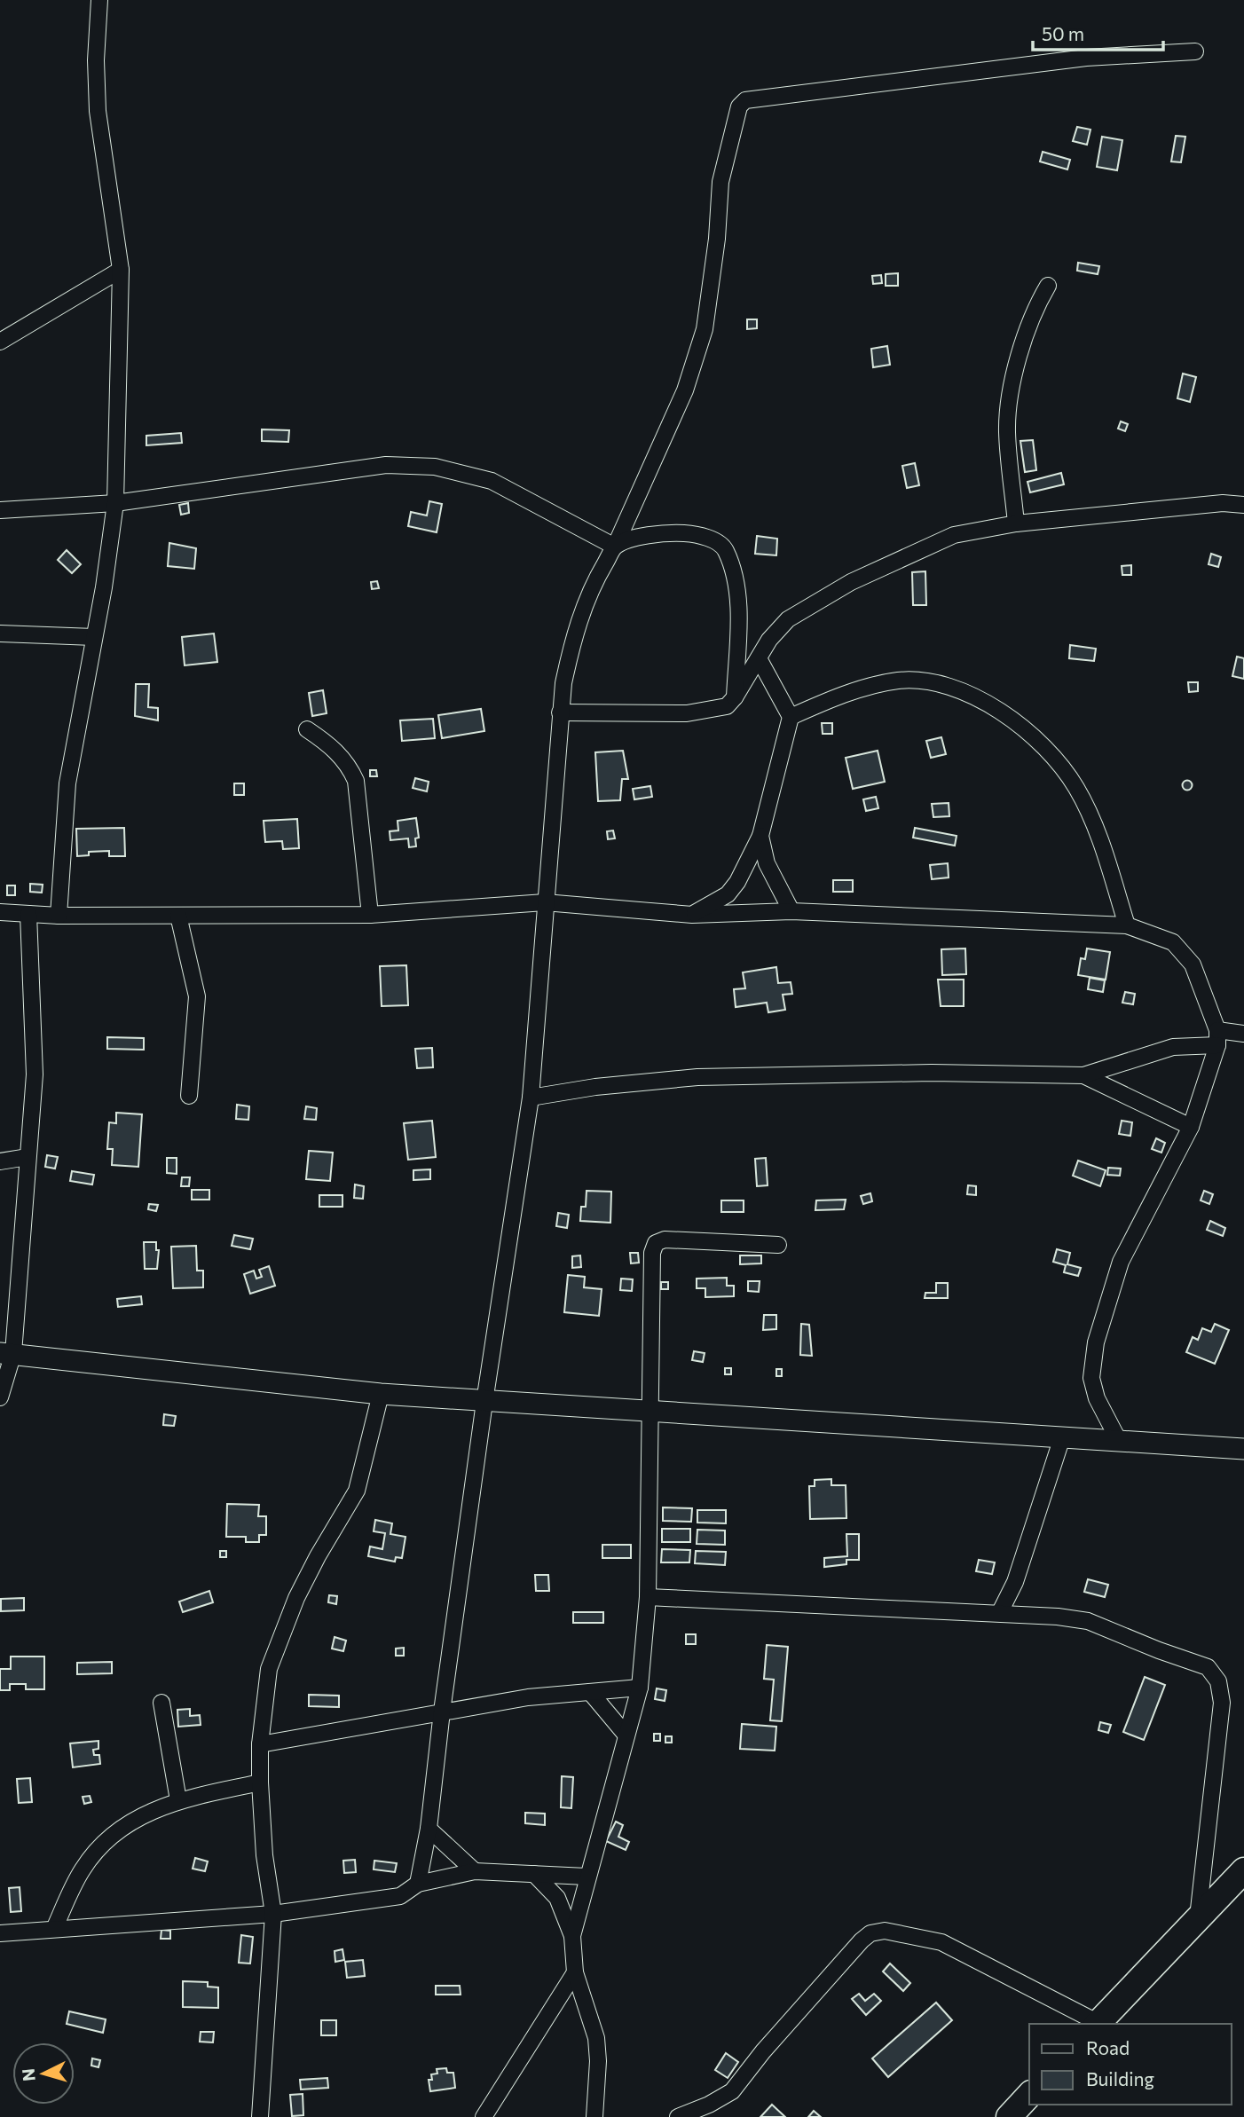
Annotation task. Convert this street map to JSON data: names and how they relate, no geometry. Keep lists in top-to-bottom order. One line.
{"legend":["Road","Building"],"scale_bar":"50 m","north":"left"}
